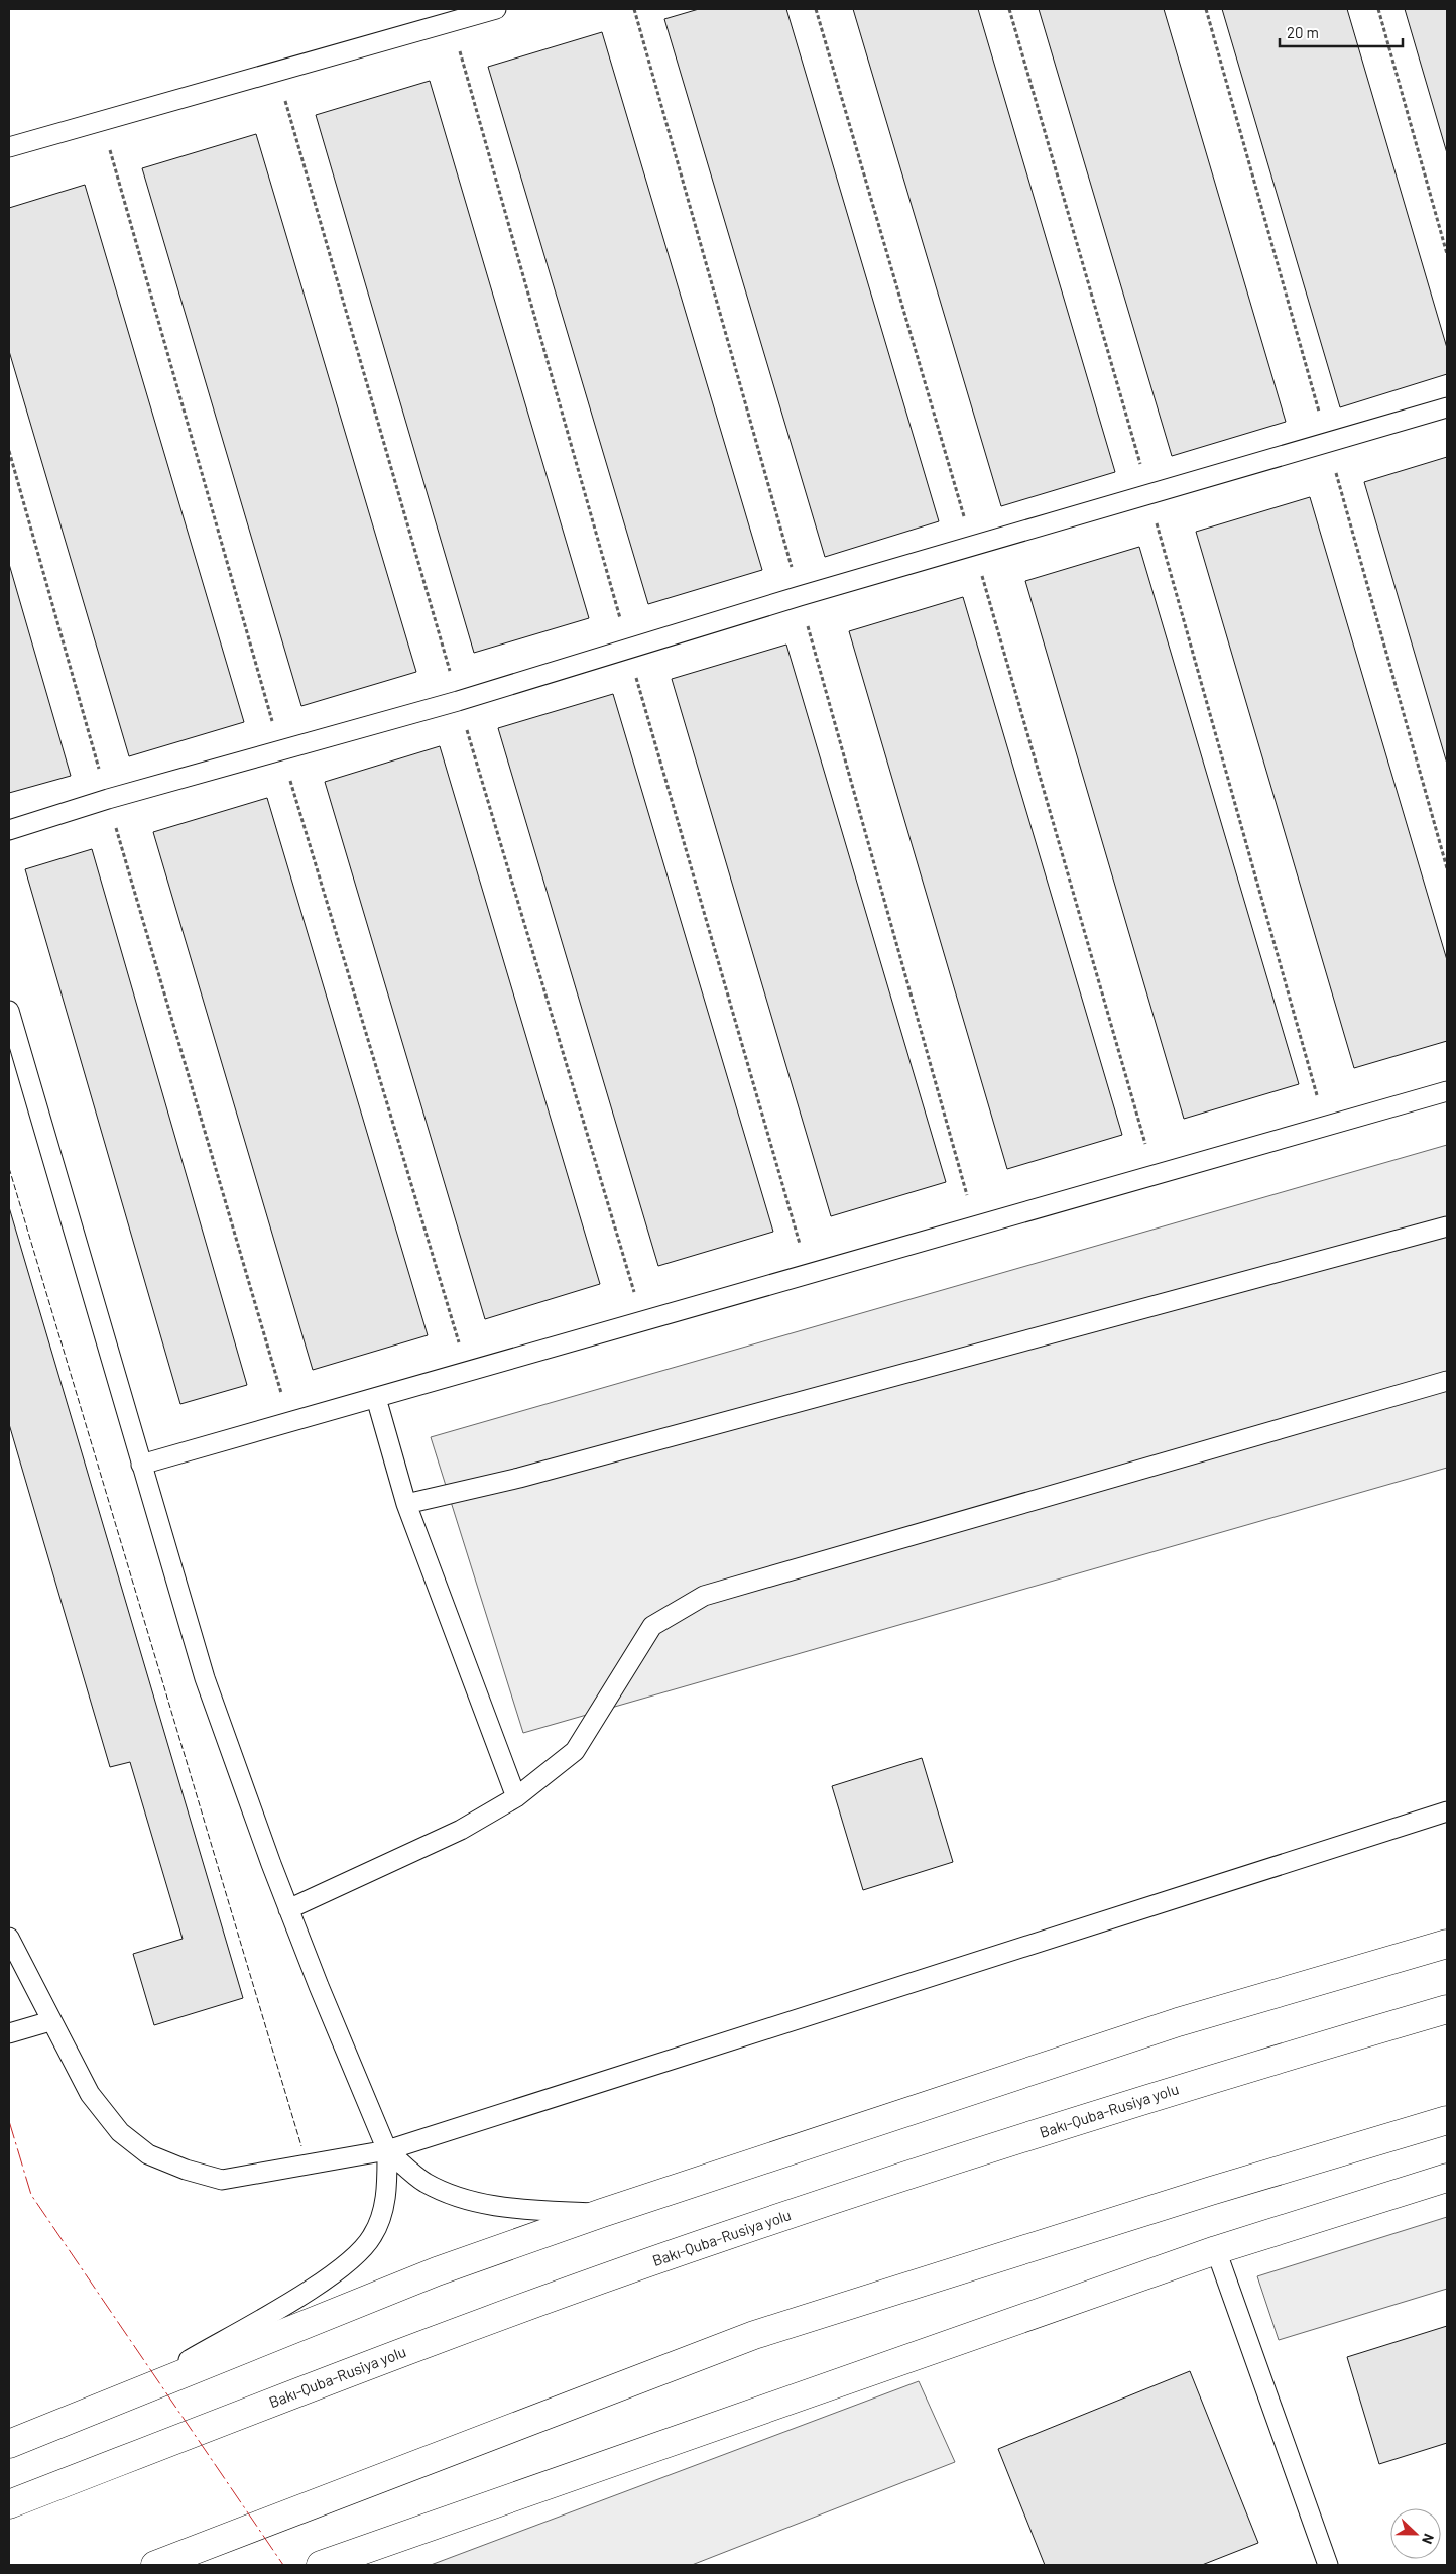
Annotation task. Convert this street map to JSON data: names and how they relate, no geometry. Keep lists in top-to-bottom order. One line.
{"streets":{"highway":["Bakı-Quba-Rusiya yolu"]},"scale_bar":"20 m","north":"right"}
